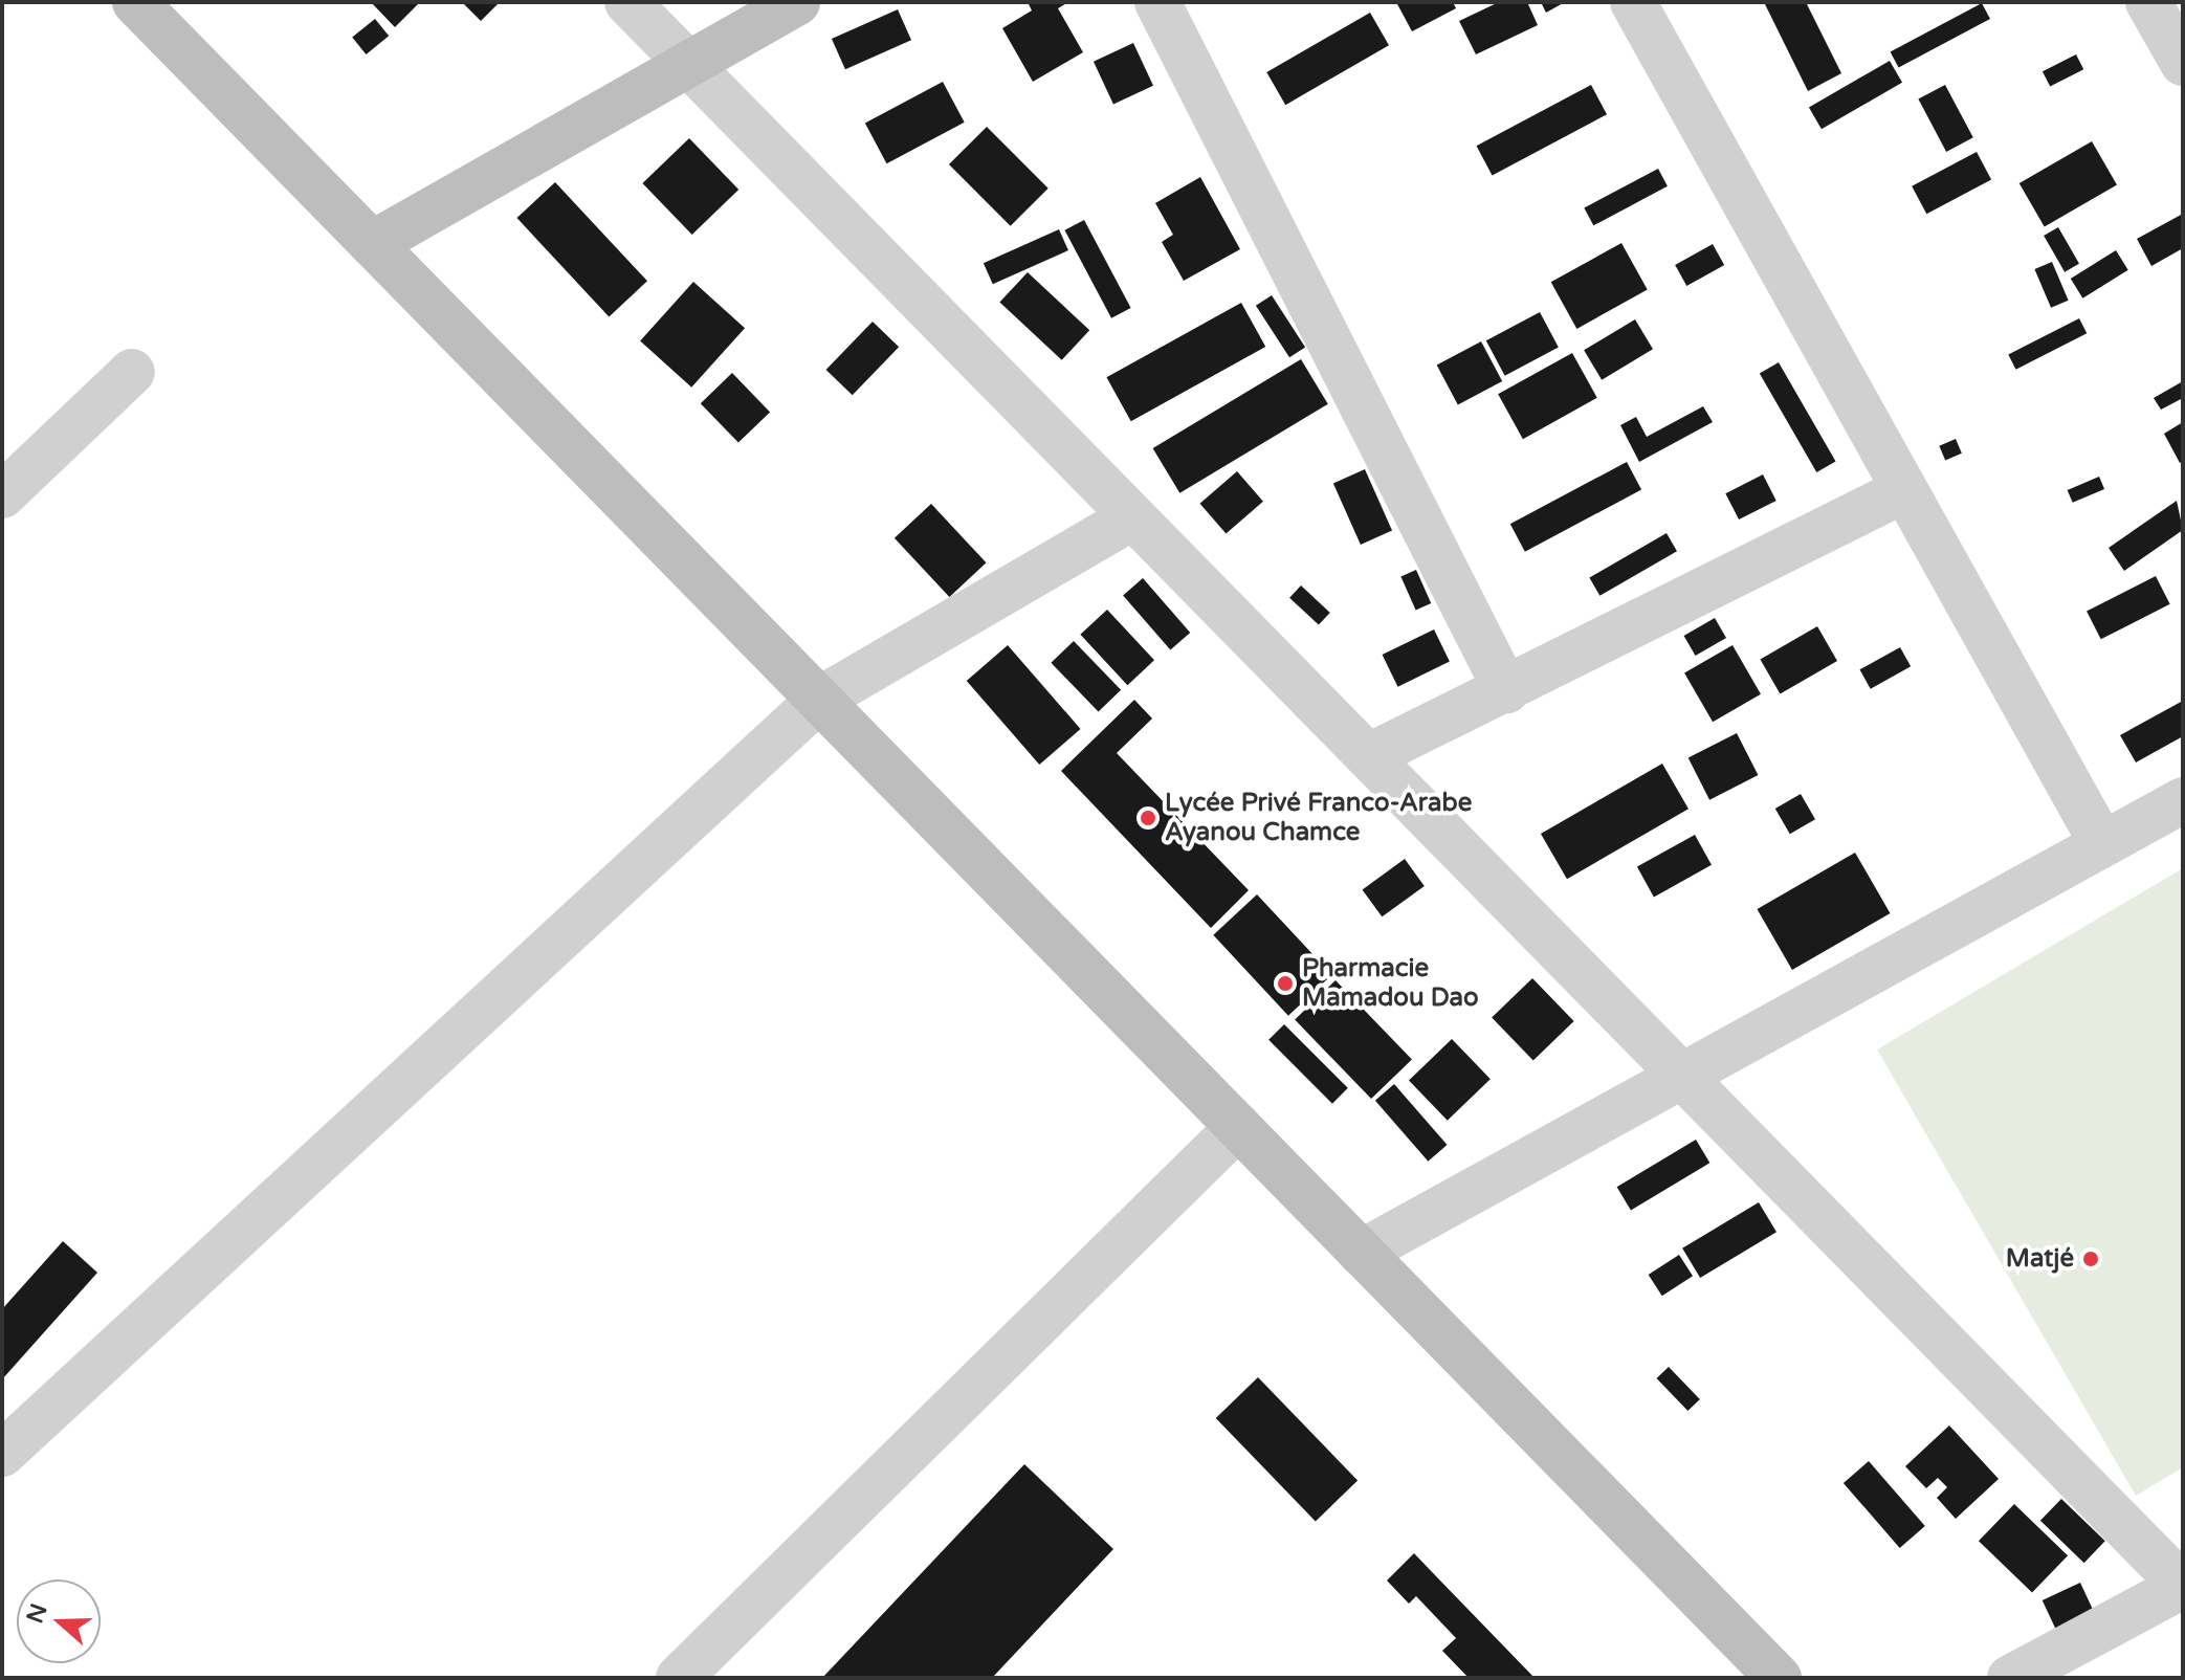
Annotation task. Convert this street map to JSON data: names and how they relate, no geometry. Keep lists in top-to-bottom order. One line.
{"places":["Lycée Privé Franco-Arabe Ayanou Chamce","Pharmacie Mamadou Dao","Matjé"],"north":"left"}
